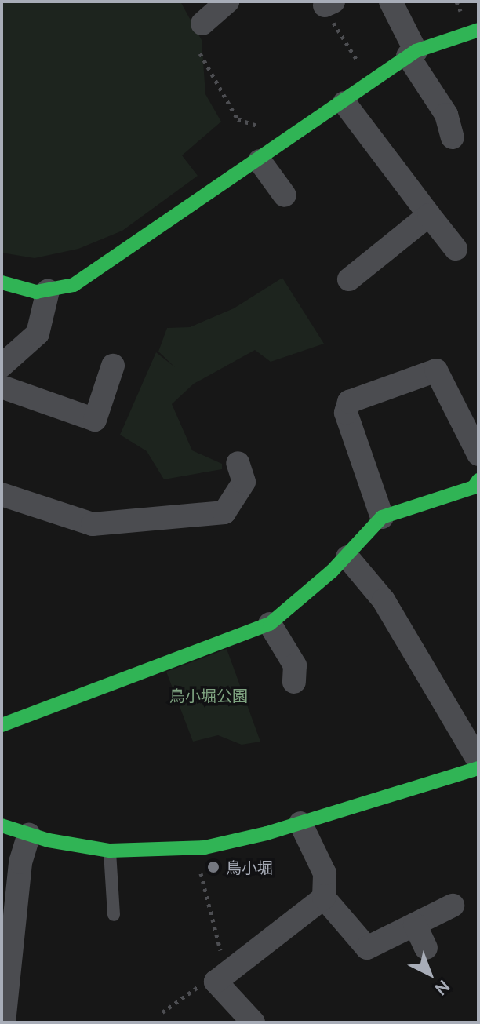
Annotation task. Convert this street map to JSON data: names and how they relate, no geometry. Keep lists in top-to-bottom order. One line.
{"parks":["鳥小堀公園"],"places":["鳥小堀"],"north":"bottom right"}
